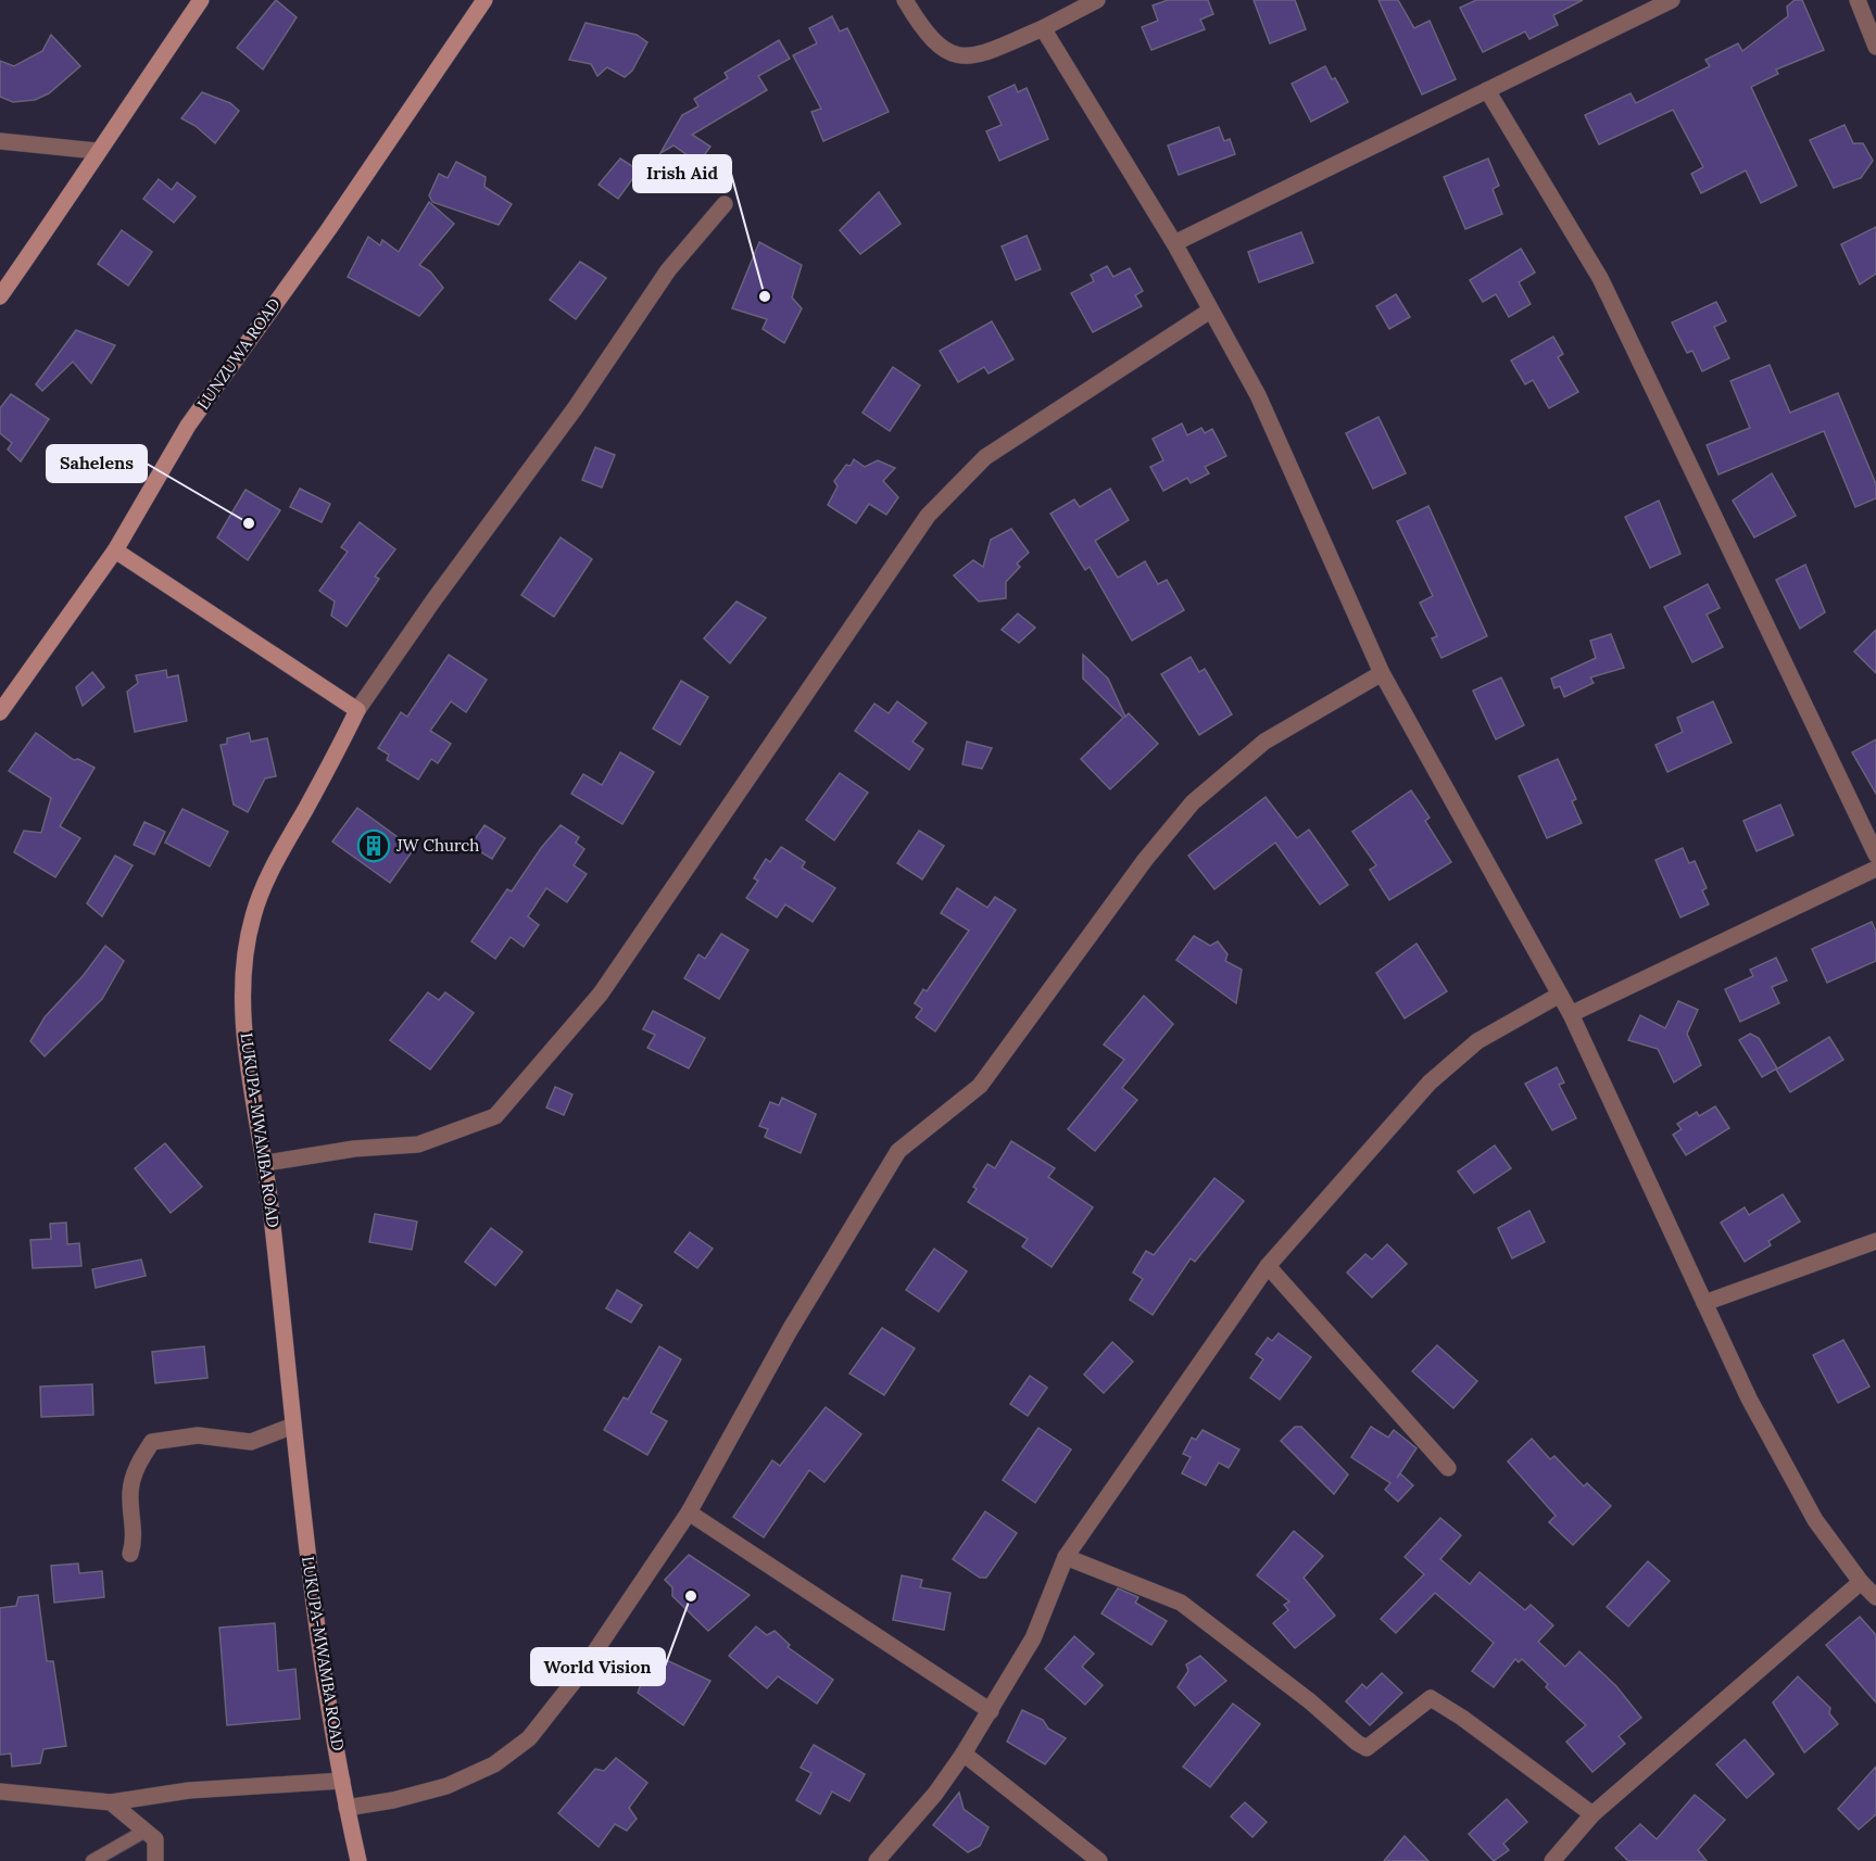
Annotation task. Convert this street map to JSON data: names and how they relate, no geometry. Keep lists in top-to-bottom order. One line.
{"streets":{"street":["LUNZUWA ROAD","LUKUPA-MWAMBA ROAD"]},"places":{"other":["Irish Aid","Sahelens","World Vision"],"building":["JW Church"]}}
